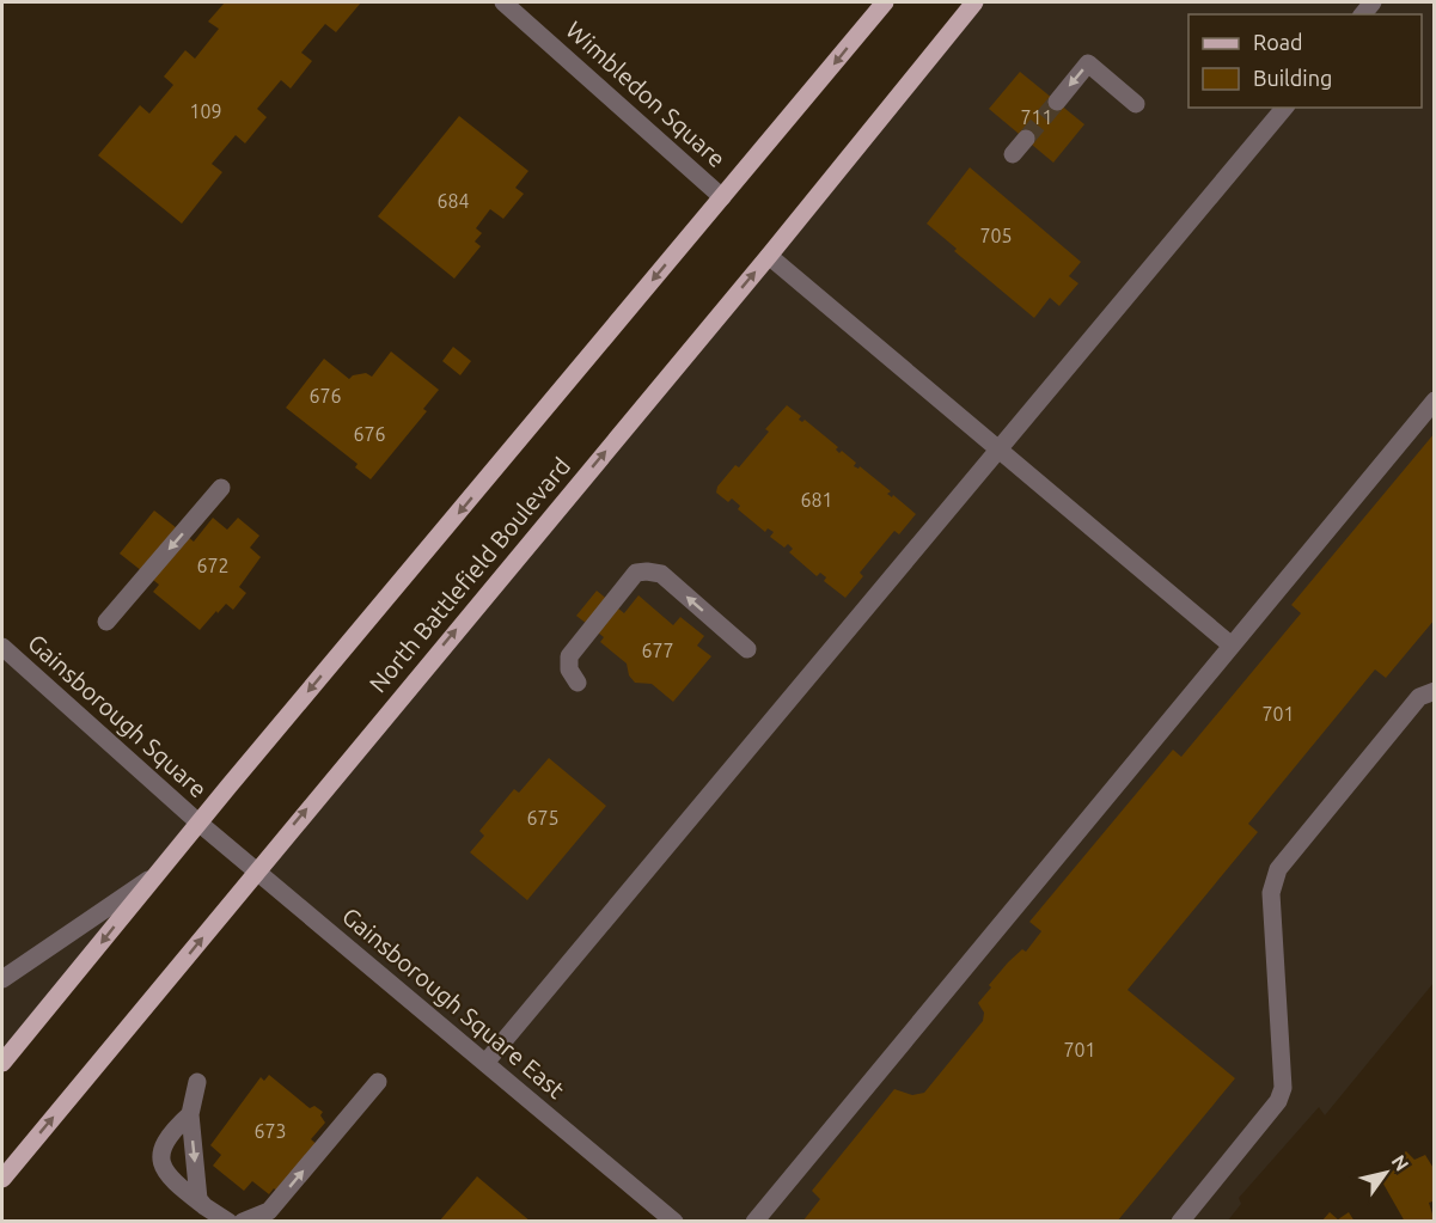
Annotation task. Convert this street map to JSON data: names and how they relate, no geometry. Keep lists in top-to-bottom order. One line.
{"streets":{"main road":["North Battlefield Boulevard"],"street":["Wimbledon Square","Gainsborough Square","Gainsborough Square East"]},"crossings":[["Wimbledon Square","North Battlefield Boulevard"],["North Battlefield Boulevard","Gainsborough Square"],["North Battlefield Boulevard","Gainsborough Square East"],["Gainsborough Square","Gainsborough Square East"]],"house_numbers":["109","711","684","705","676","676","681","672","677","701","675","701","673"],"legend":["Road","Building"],"north":"top right"}
